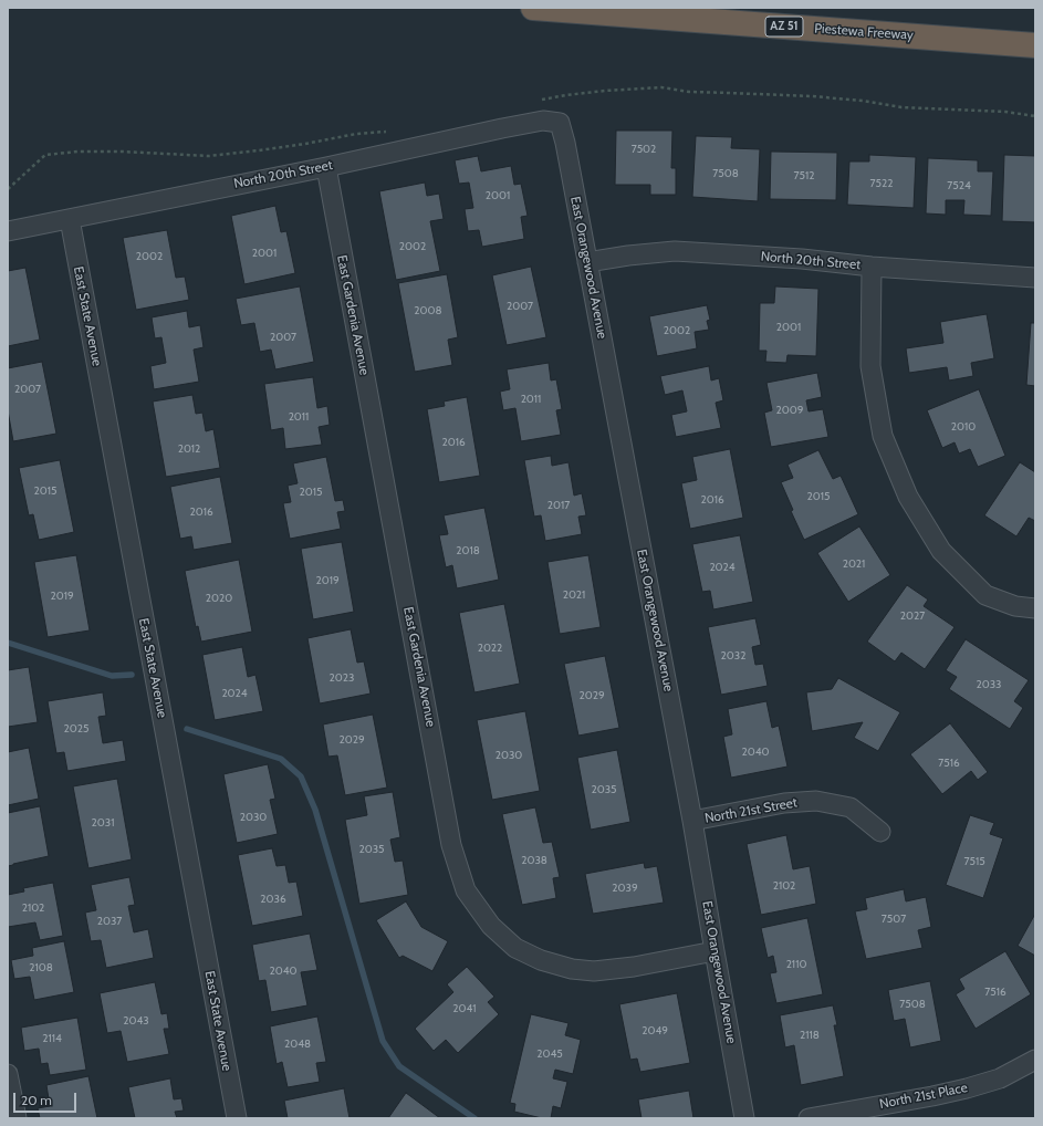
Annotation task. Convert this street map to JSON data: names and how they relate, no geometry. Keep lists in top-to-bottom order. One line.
{"streets":{"highway":["AZ 51","Piestewa Freeway"],"street":["North 20th Street","East Orangewood Avenue","East Gardenia Avenue","East State Avenue","North 21st Street","North 21st Place"]},"crossings":[["North 20th Street","East Orangewood Avenue"],["North 20th Street","East Gardenia Avenue"],["North 20th Street","East State Avenue"],["East Orangewood Avenue","East Gardenia Avenue"],["East Orangewood Avenue","North 21st Street"]],"house_numbers":["7502","7508","7512","7522","7524","2001","2002","2001","2002","2007","2008","2001","2002","2007","2007","2011","2009","2011","2010","2016","2012","2015","2015","2015","2016","2017","2016","2018","2021","2024","2019","2021","2019","2020","2027","2022","2032","2023","2033","2024","2029","2025","2029","2040","2030","7516","2035","2030","2031","2035","2038","7515","2102","2039","2036","2102","7507","2037","2110","2108","2040","7516","7508","2041","2043","2049","2118","2114","2048","2045"],"scale_bar":"20 m"}
